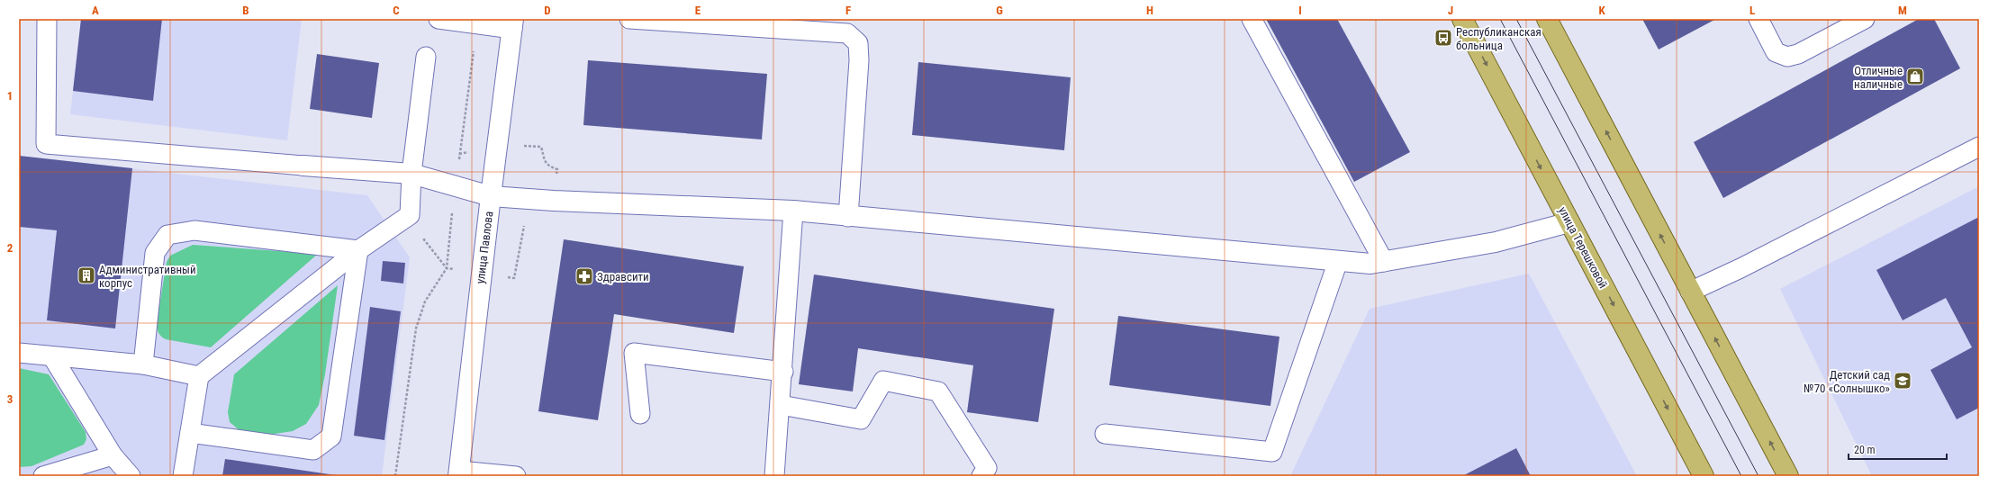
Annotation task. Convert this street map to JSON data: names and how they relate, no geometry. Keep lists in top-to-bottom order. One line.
{"streets":{"main road":["улица Терешковой"],"street":["улица Павлова"]},"places":{"bus stop":["Республиканская больница"],"shop":["Отличные наличные"],"building":["Административный корпус"],"pharmacy":["Здравсити"],"school or university":["Детский сад №70 «Солнышко»"]},"scale_bar":"20 m","grid":{"columns":["A","B","C","D","E","F","G","H","I","J","K","L","M"],"rows":["1","2","3"]}}
